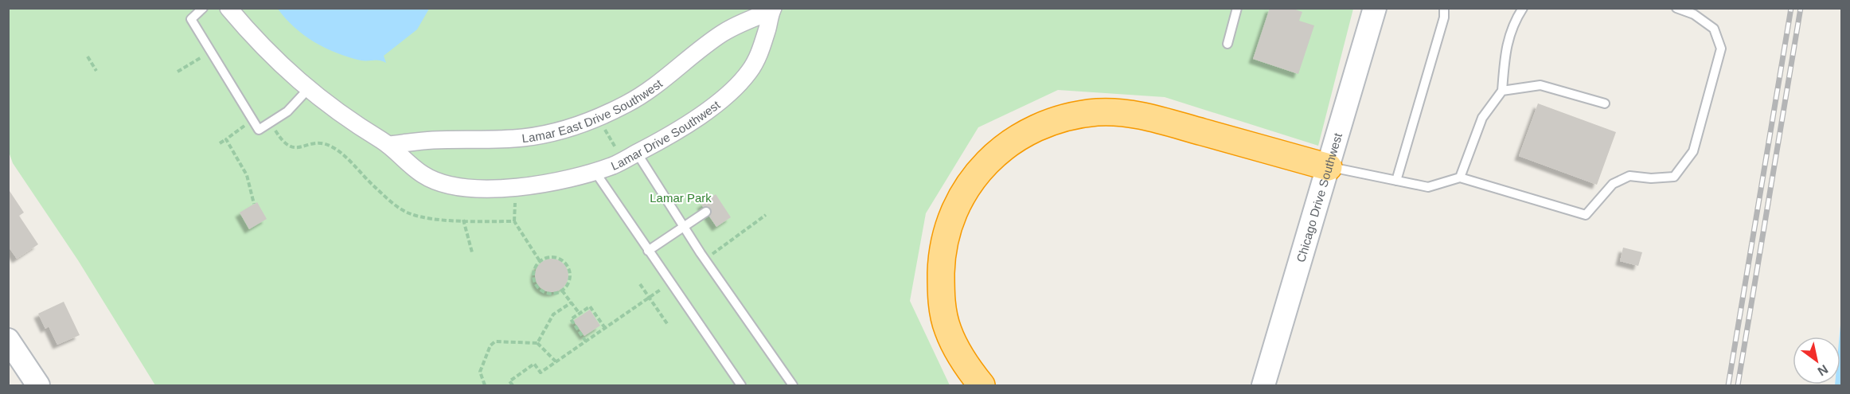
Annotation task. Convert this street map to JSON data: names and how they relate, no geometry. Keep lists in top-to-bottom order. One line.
{"streets":{"main road":["Chicago Drive Southwest"],"street":["Lamar East Drive Southwest","Lamar Drive Southwest"]},"crossings":[["Lamar East Drive Southwest","Lamar Drive Southwest"]],"parks":["Lamar Park"],"north":"bottom right"}
